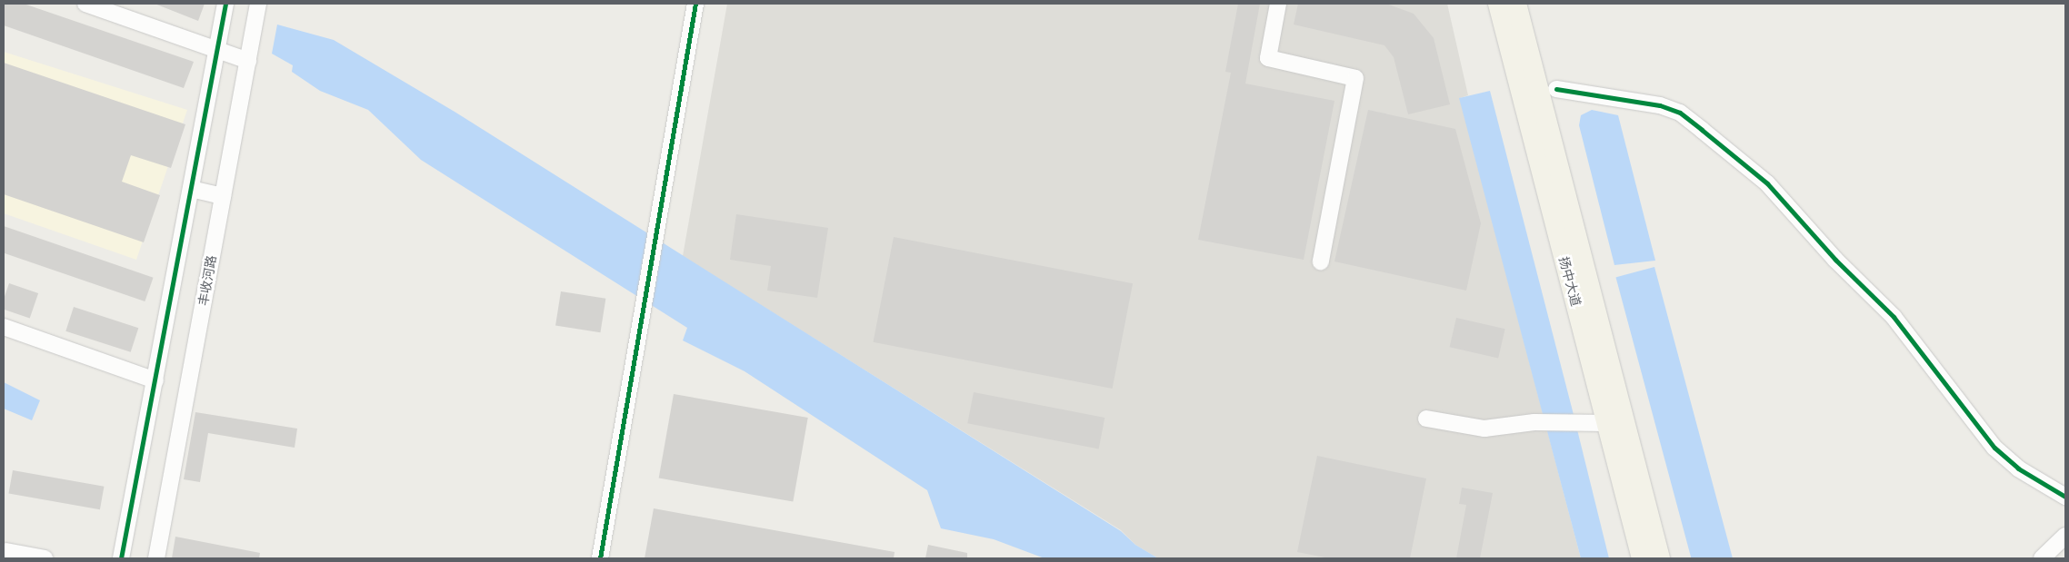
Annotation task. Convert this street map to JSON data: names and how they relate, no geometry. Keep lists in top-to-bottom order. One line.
{"streets":{"main road":["扬中大道"],"street":["丰收河路"]}}
